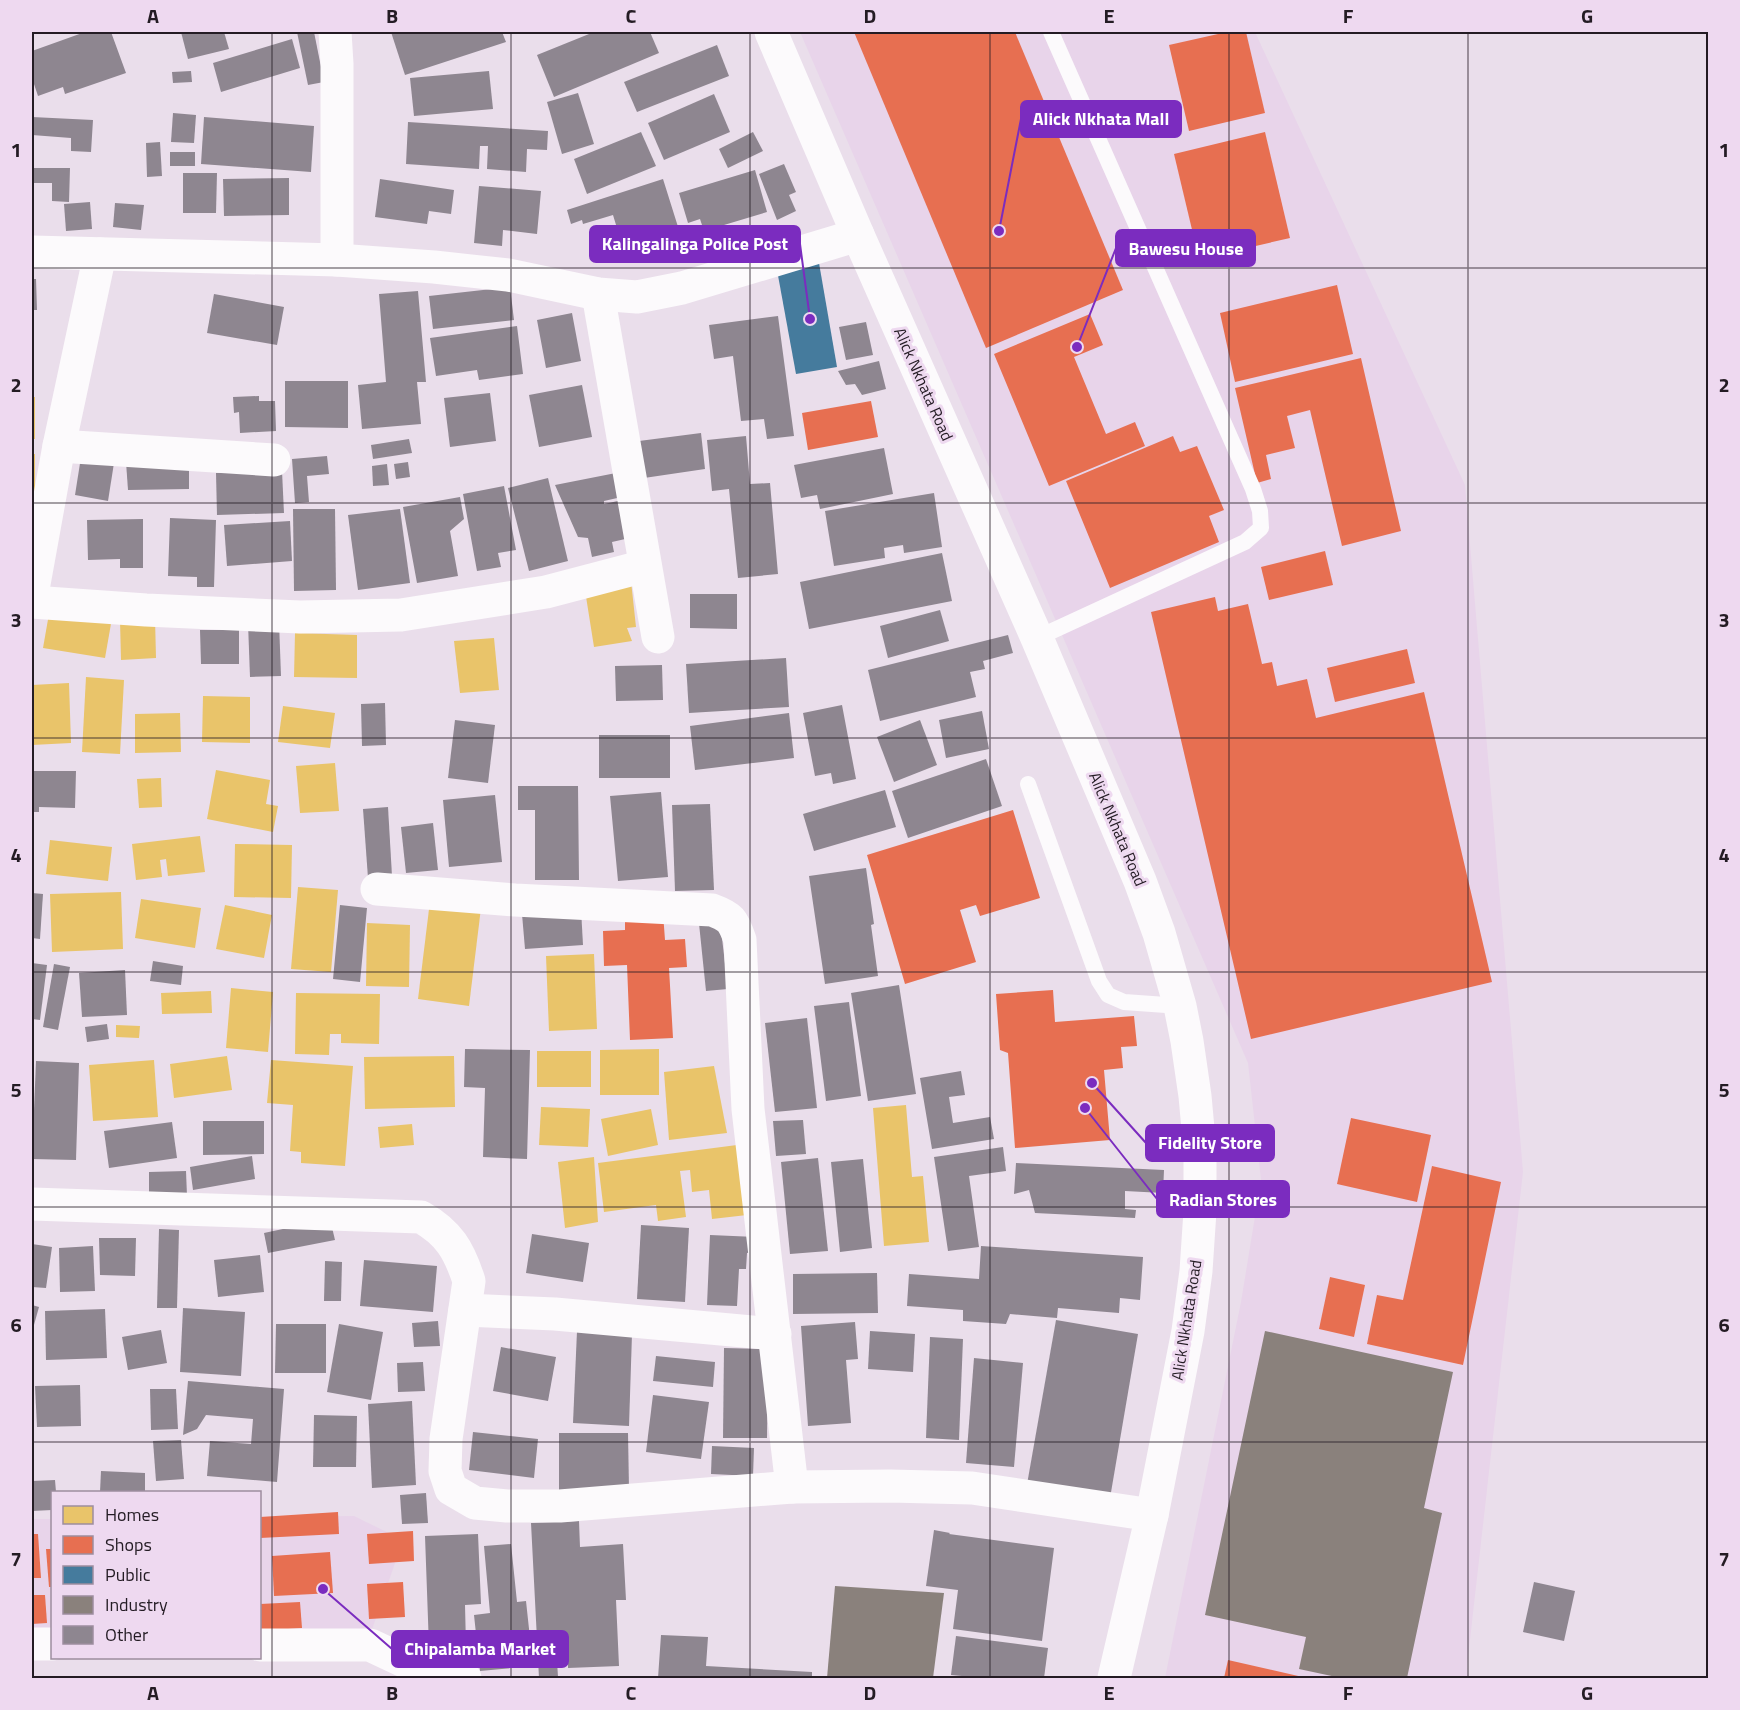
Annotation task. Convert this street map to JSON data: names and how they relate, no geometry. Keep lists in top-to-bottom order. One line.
{"streets":{"street":["Alick Nkhata Road"]},"places":["Alick Nkhata Mall","Kalingalinga Police Post","Bawesu House","Fidelity Store","Radian Stores","Chipalamba Market"],"legend":["Homes","Shops","Public","Industry","Other"],"grid":{"columns":["A","B","C","D","E","F","G"],"rows":["1","2","3","4","5","6","7"]}}
